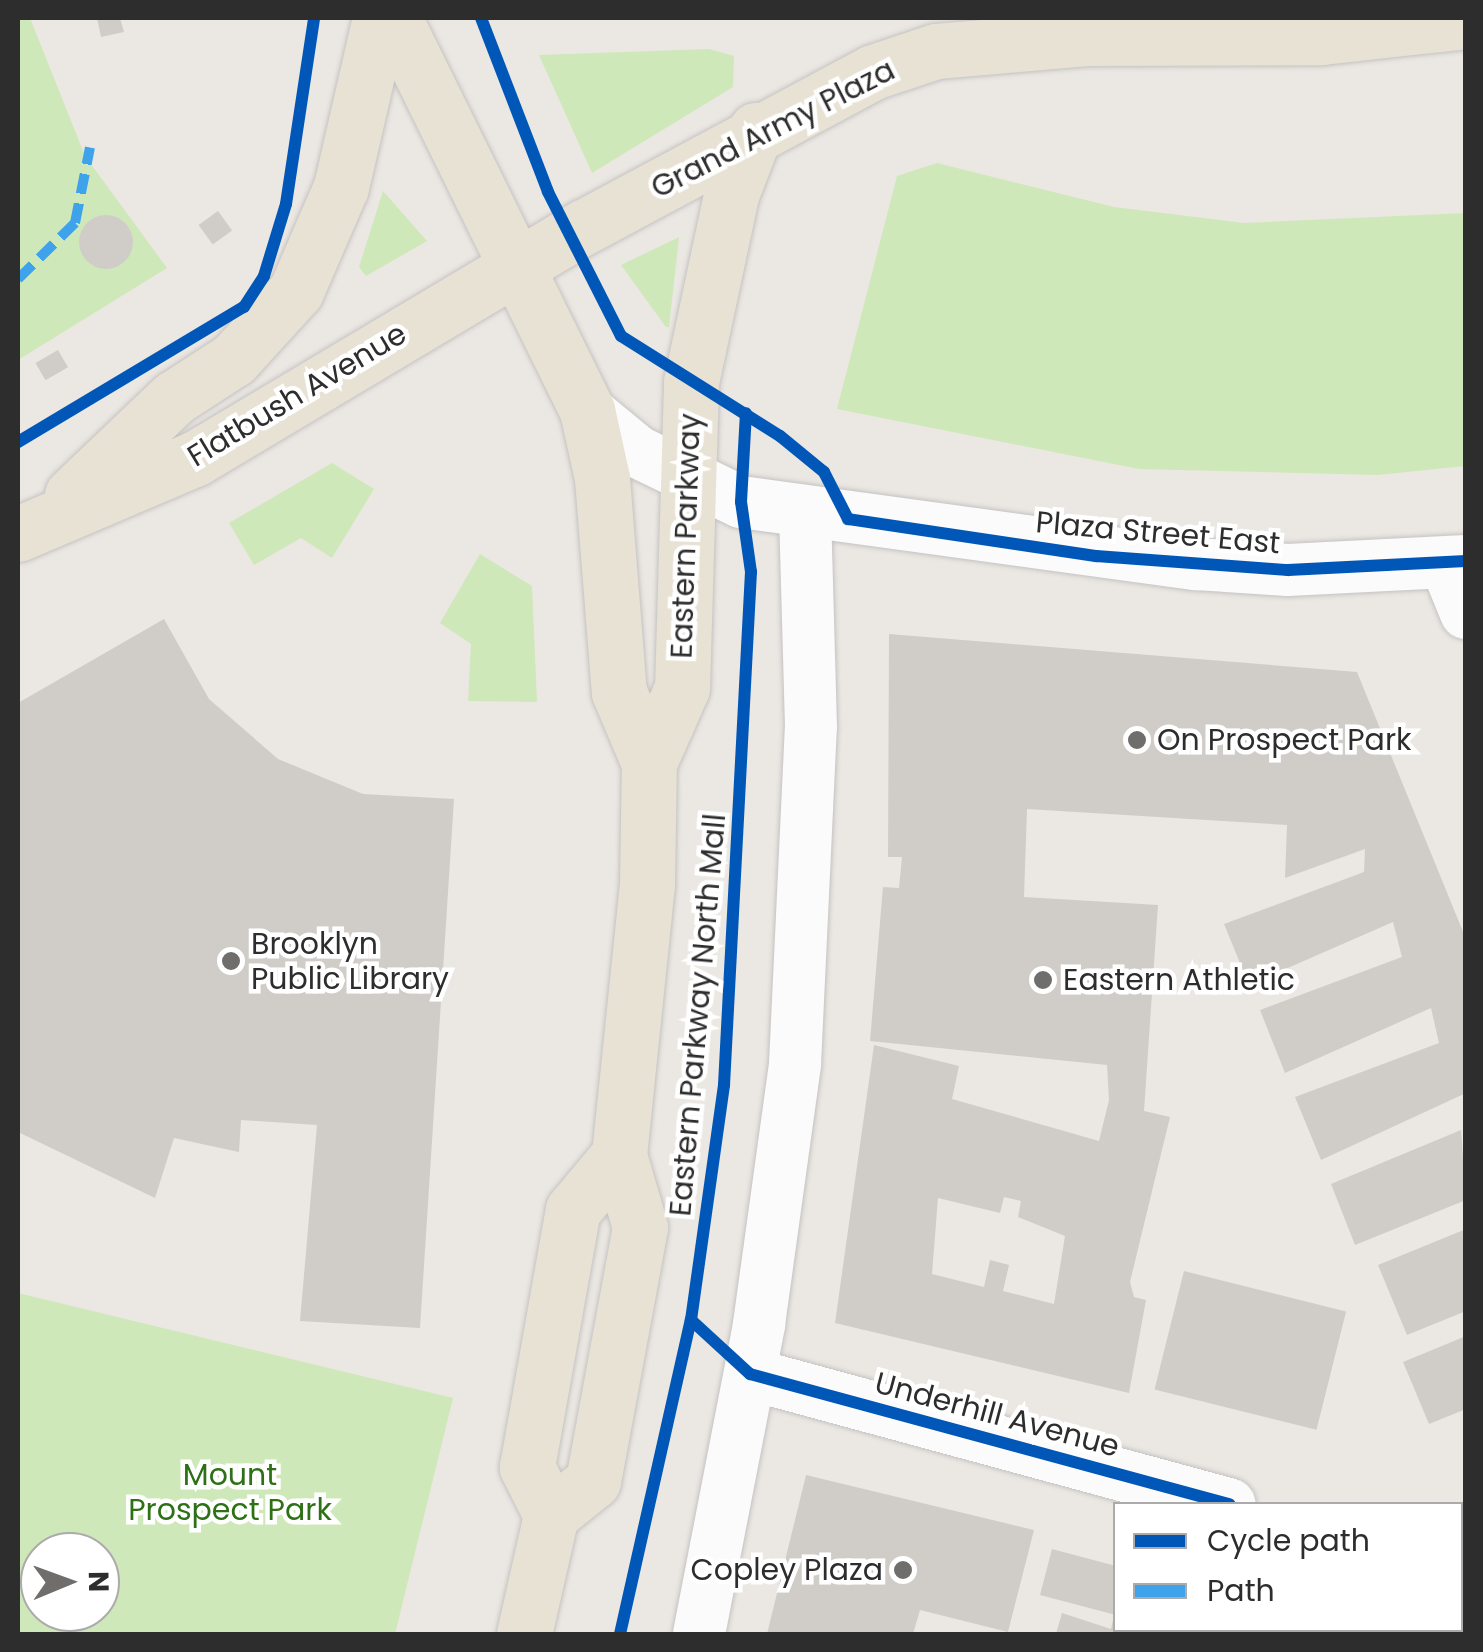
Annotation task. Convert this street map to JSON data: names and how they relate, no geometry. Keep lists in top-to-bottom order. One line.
{"streets":{"main road":["Grand Army Plaza","Flatbush Avenue","Plaza Street East","Eastern Parkway"],"street":["Underhill Avenue"],"cycle path":["Eastern Parkway North Mall"]},"crossings":[["Grand Army Plaza","Flatbush Avenue"],["Grand Army Plaza","Plaza Street East"],["Grand Army Plaza","Eastern Parkway"],["Flatbush Avenue","Plaza Street East"],["Plaza Street East","Eastern Parkway"]],"parks":["Mount Prospect Park"],"places":["On Prospect Park","Brooklyn Public Library","Eastern Athletic","Copley Plaza"],"legend":["Cycle path","Path"],"north":"right"}
